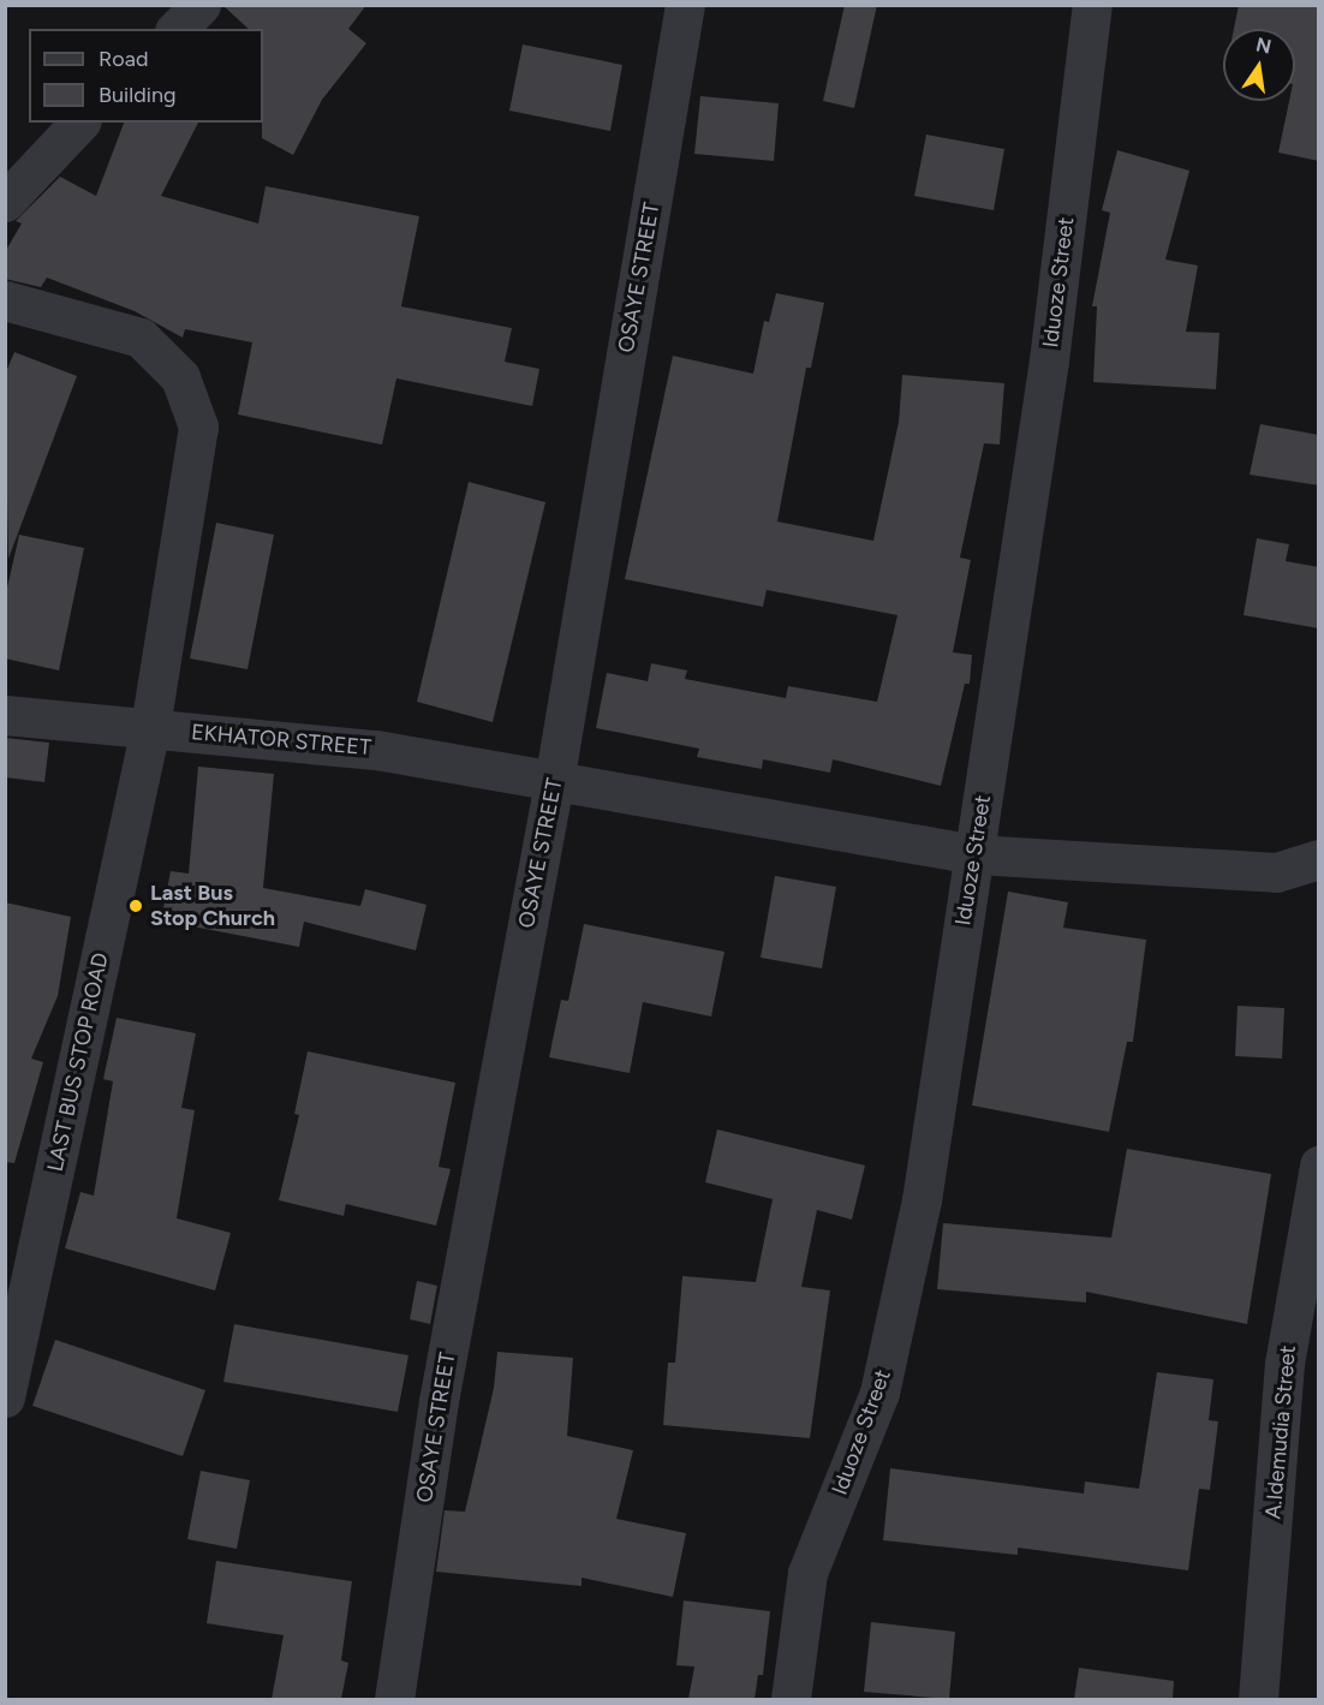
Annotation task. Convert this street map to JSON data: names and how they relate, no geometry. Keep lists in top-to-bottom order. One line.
{"streets":{"street":["OSAYE STREET","Iduoze Street","EKHATOR STREET","LAST BUS STOP ROAD","A.Idemudia Street"]},"crossings":[["OSAYE STREET","EKHATOR STREET"],["Iduoze Street","EKHATOR STREET"],["EKHATOR STREET","LAST BUS STOP ROAD"]],"places":["Last Bus Stop Church"],"legend":["Road","Building"],"north":"top"}
